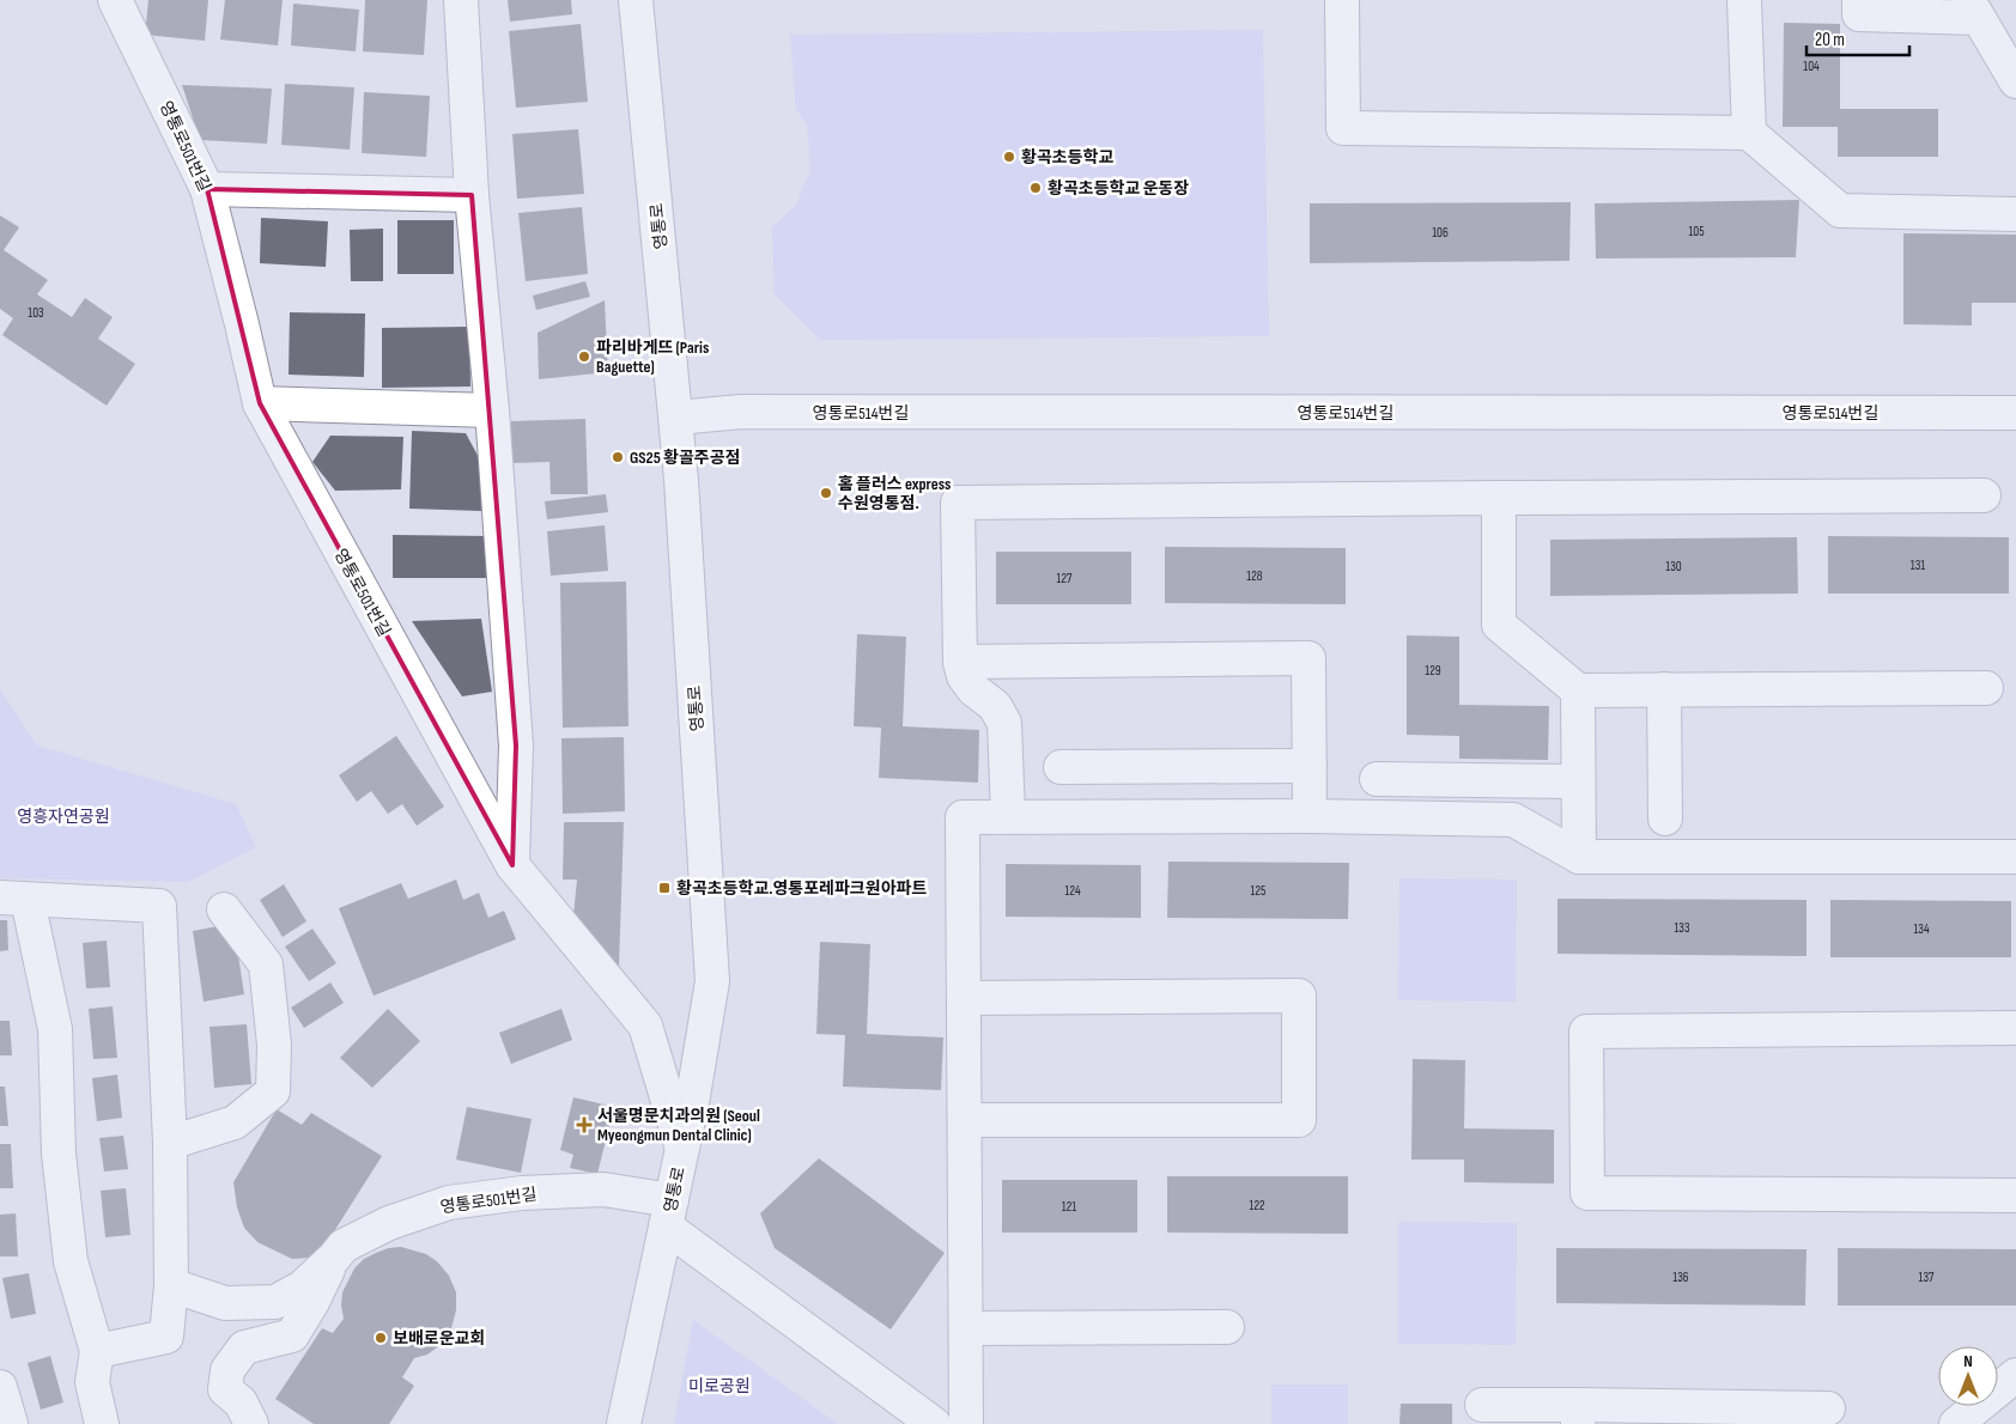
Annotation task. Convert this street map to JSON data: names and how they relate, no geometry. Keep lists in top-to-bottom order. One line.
{"streets":{"street":["영통로501번길","영통로","영통로514번길"]},"crossings":[["영통로501번길","영통로"],["영통로","영통로514번길"]],"parks":["영흥자연공원","미로공원"],"places":{"other":["황곡초등학교","황곡초등학교 운동장","파리바게뜨 (Paris Baguette)","GS25 황골주공점","홈 플러스 express 수원영통점.","보배로운교회"],"transit":["황곡초등학교.영통포레파크원아파트"],"health":["서울명문치과의원 (Seoul Myeongmun Dental Clinic)"]},"house_numbers":["104","105","106","103","131","130","128","127","129","124","125","133","134","122","121","136","137"],"scale_bar":"20 m","north":"top"}
